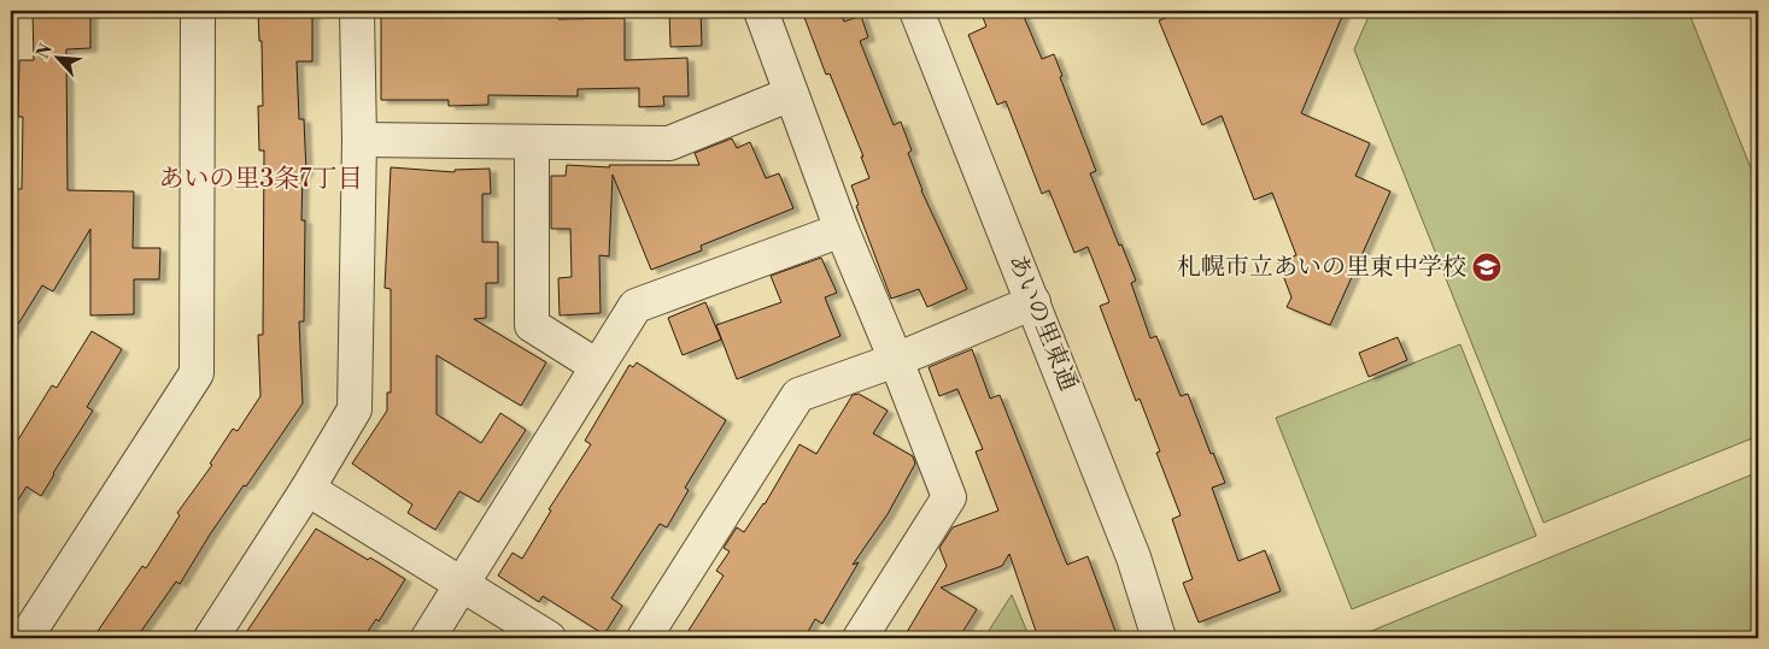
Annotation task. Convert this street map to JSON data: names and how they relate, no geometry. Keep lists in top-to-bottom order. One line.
{"streets":{"street":["あいの里東通"]},"districts":["あいの里3条7丁目"],"places":{"school or university":["札幌市立あいの里東中学校"]},"north":"top left"}
